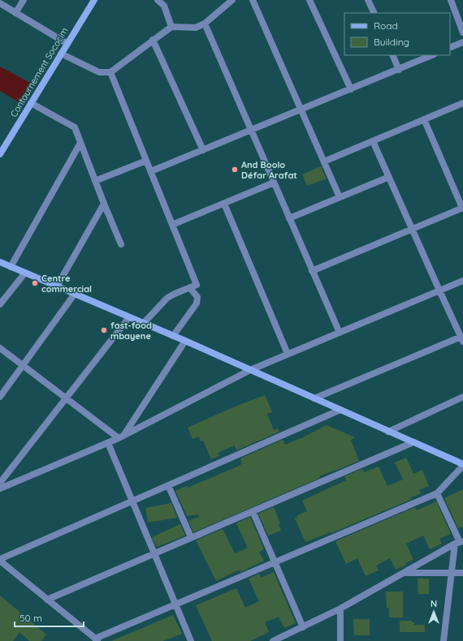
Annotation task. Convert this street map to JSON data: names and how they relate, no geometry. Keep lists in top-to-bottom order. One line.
{"streets":{"street":["Contournement Sococim"]},"places":["And Boolo Défar Arafat","Centre commercial","fast-food mbayene"],"legend":["Road","Building"],"scale_bar":"50 m","north":"top"}
